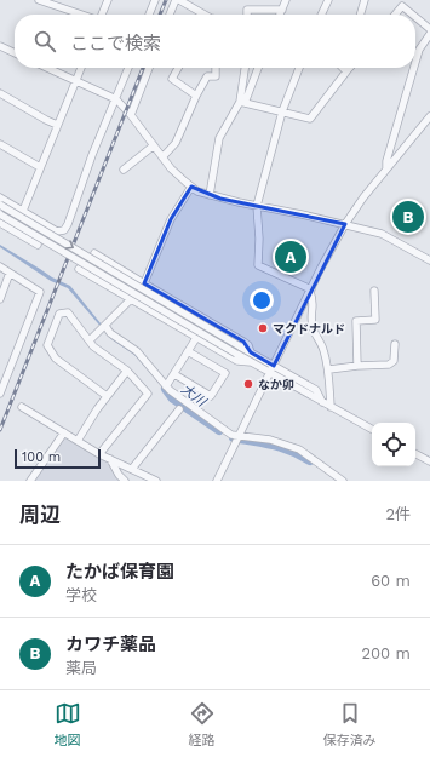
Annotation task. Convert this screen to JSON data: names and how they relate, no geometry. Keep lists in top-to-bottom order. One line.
{"water":["大川"],"places":["マクドナルド","なか卯"],"scale_bar":"100 m","page":{"search":"ここで検索","pins":["B","A"],"scale":"100 m","heading":["周辺","2件"],"list":[{"mark":"A","name":"たかば保育園","note":"学校","value":"60 m"},{"mark":"B","name":"カワチ薬品","note":"薬局","value":"200 m"}],"nav":["地図","経路","保存済み"]}}
